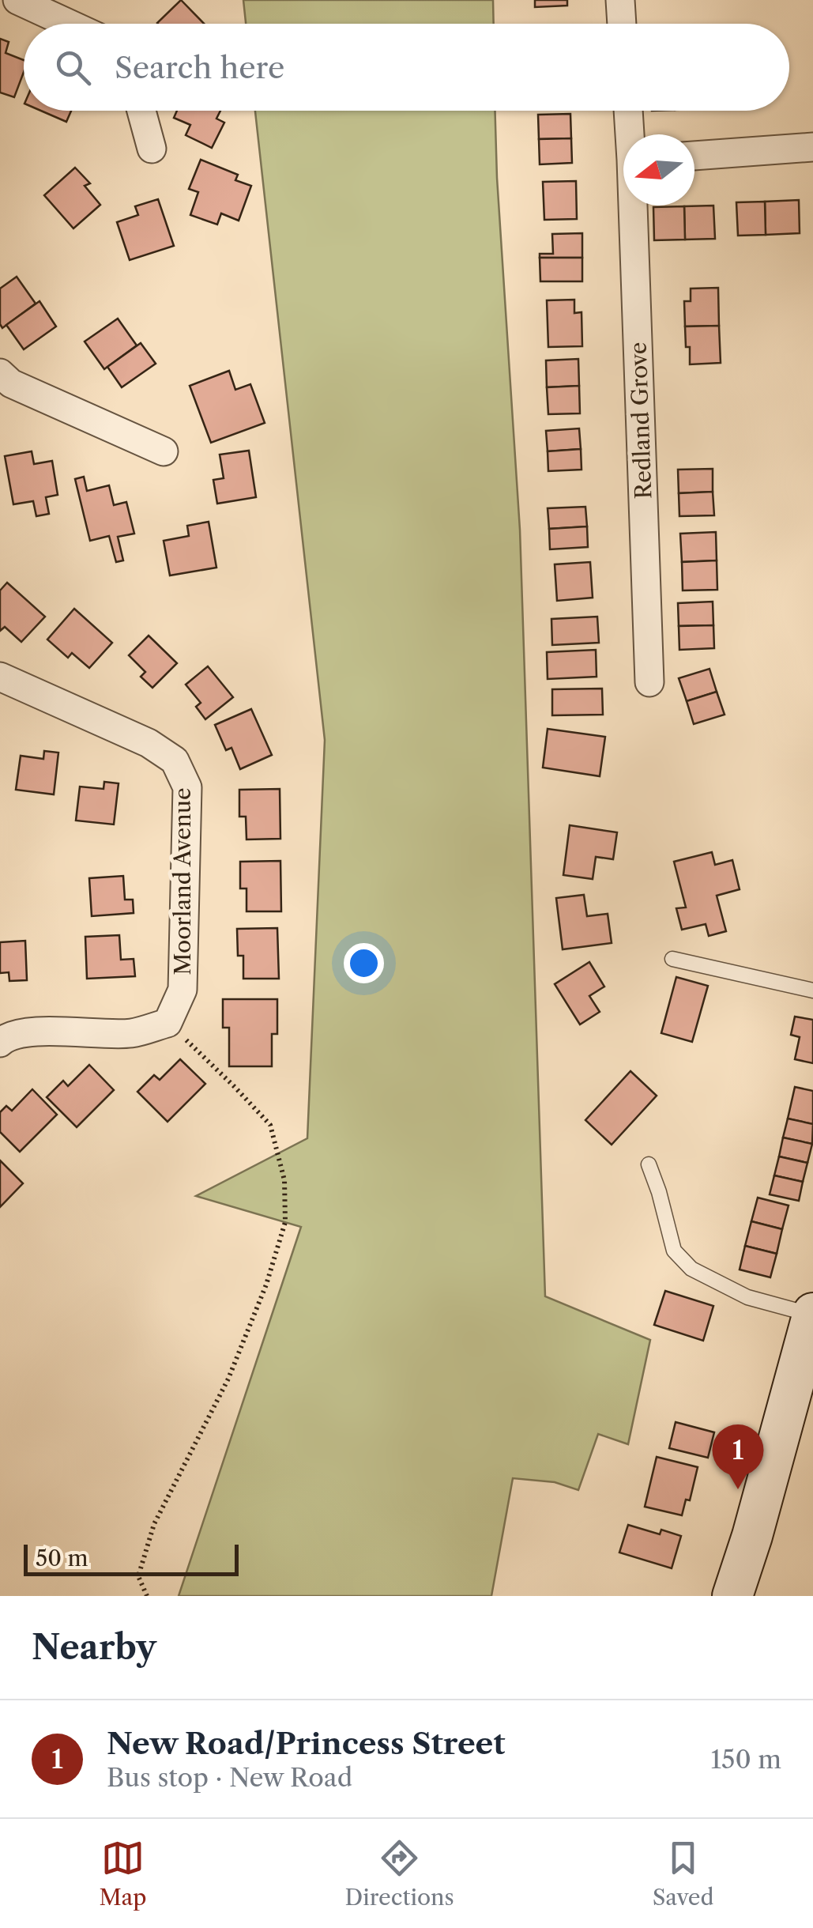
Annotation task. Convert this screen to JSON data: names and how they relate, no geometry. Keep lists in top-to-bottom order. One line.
{"streets":{"street":["Redland Grove","Moorland Avenue"]},"scale_bar":"50 m","north":"left","page":{"search":"Search here","pins":"1","scale":"50 m","heading":"Nearby","list":[{"mark":"1","name":"New Road/Princess Street","note":"Bus stop · New Road","value":"150 m"}],"nav":["Map","Directions","Saved"]}}
